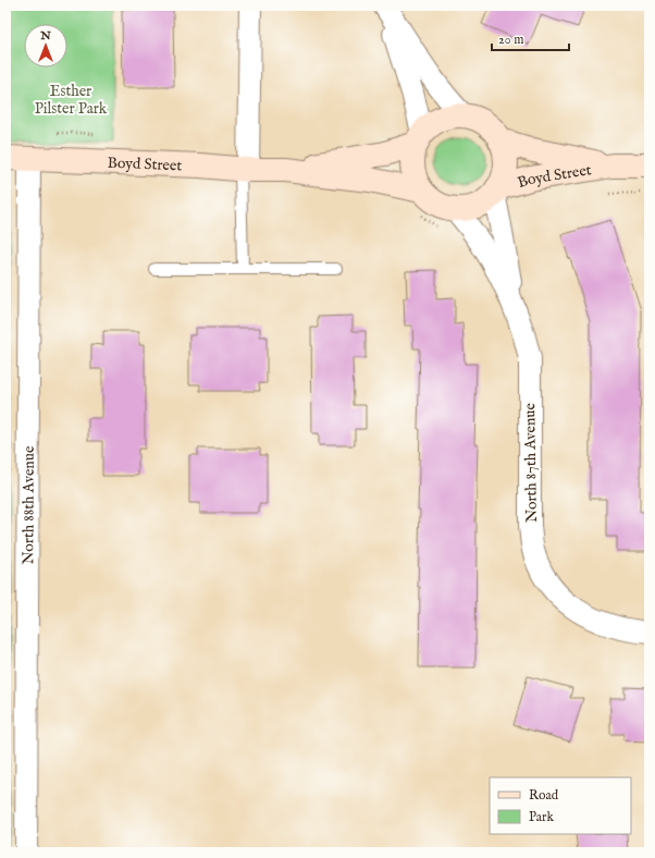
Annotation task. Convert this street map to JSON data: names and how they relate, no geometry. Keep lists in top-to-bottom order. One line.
{"streets":{"street":["Boyd Street","North 87th Avenue","North 88th Avenue"]},"crossings":[["Boyd Street","North 87th Avenue"],["Boyd Street","North 88th Avenue"]],"parks":["Esther Pilster Park"],"legend":["Road","Park"],"scale_bar":"20 m","north":"top"}
